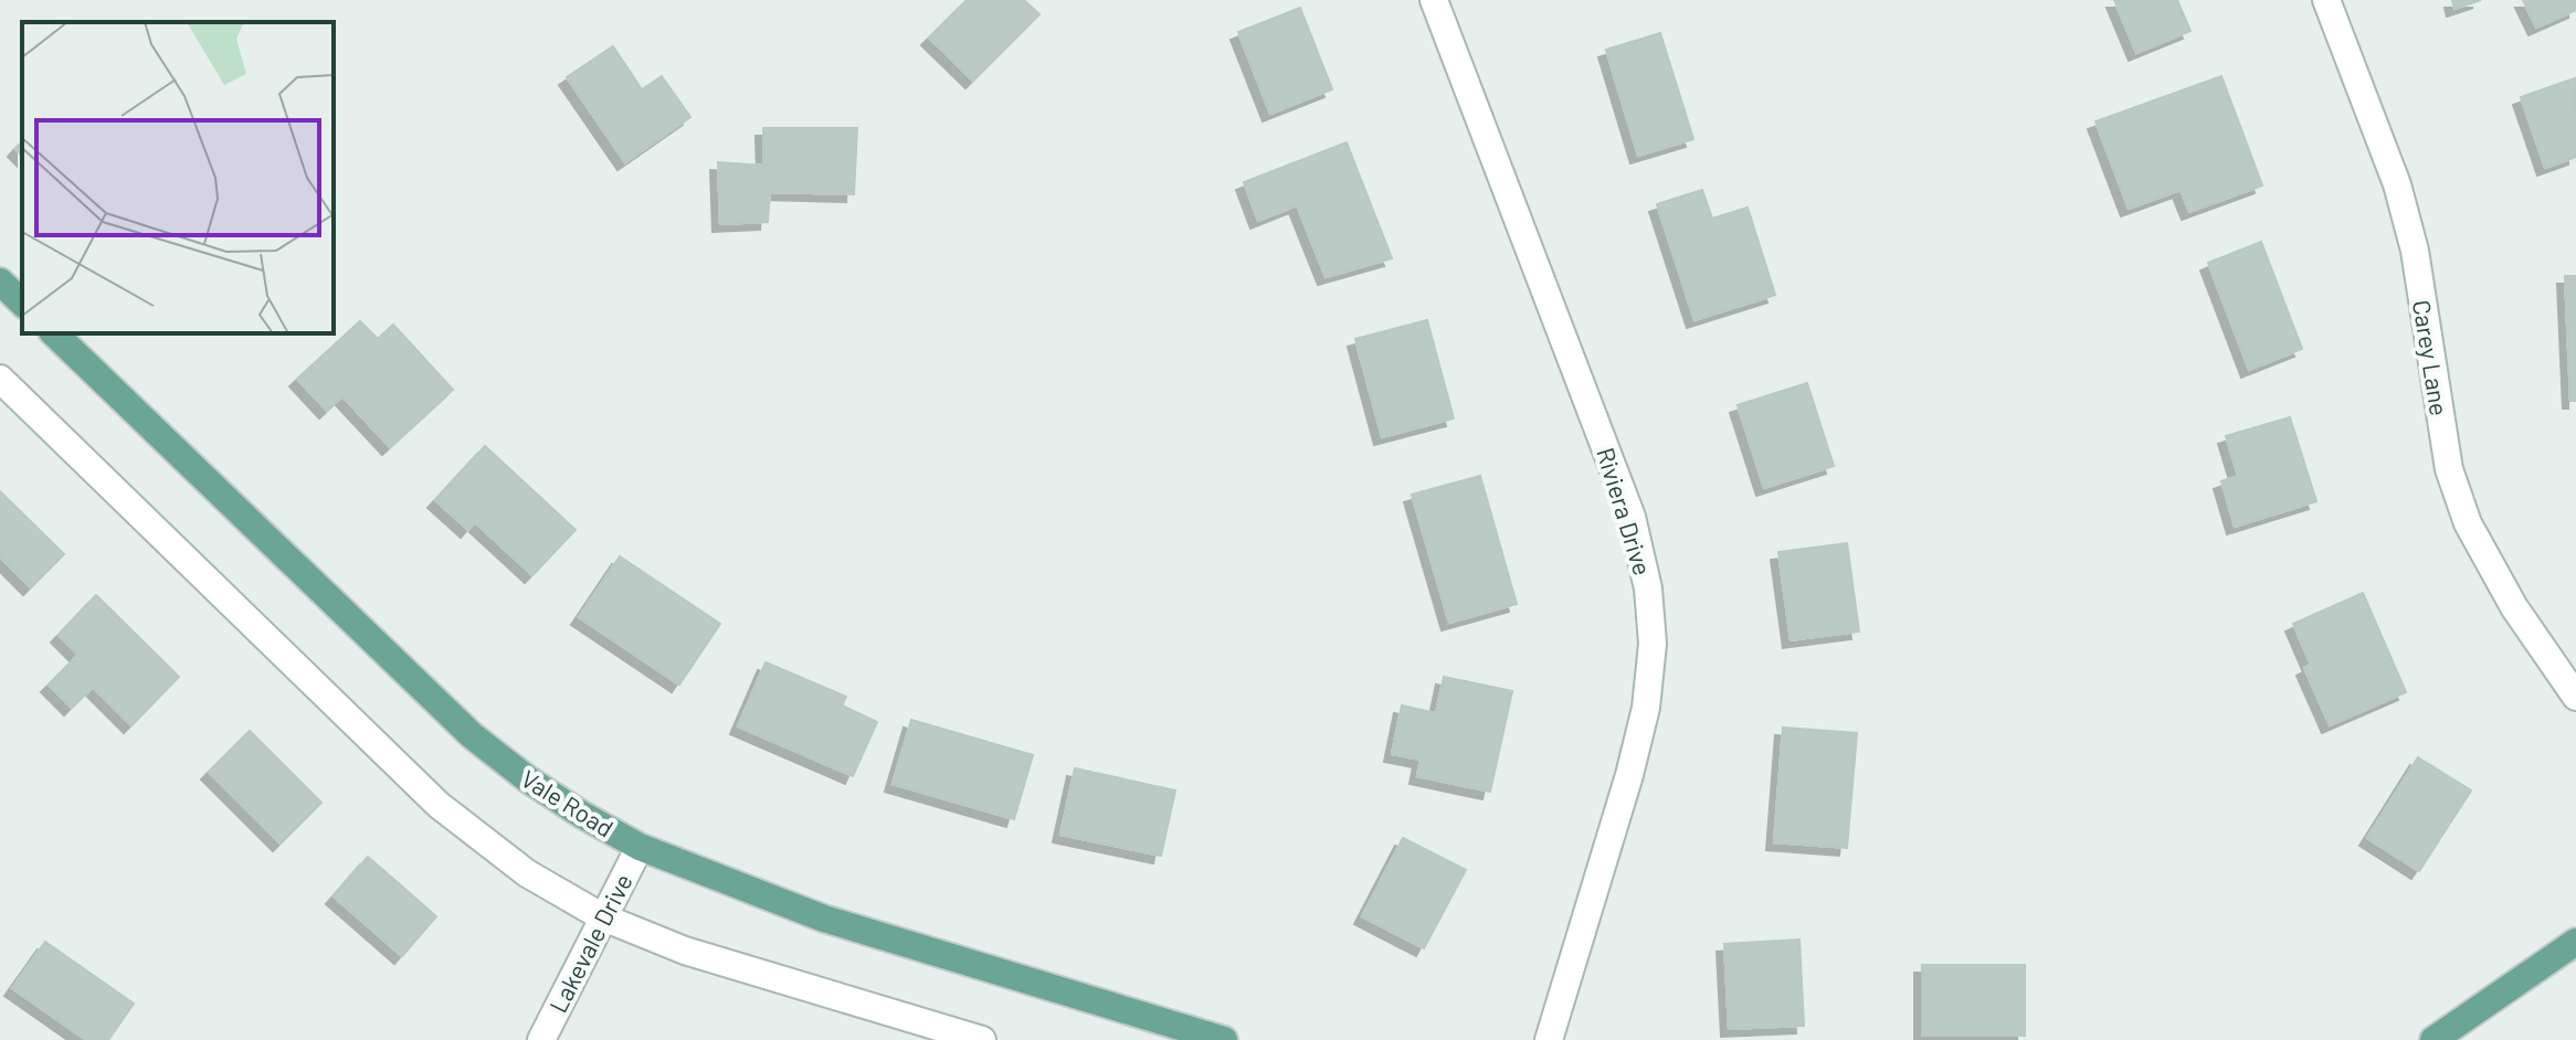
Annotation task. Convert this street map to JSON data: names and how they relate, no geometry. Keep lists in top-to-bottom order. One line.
{"streets":{"main road":["Vale Road"],"street":["Carey Lane","Riviera Drive","Lakevale Drive"]},"crossings":[["Vale Road","Lakevale Drive"]]}
